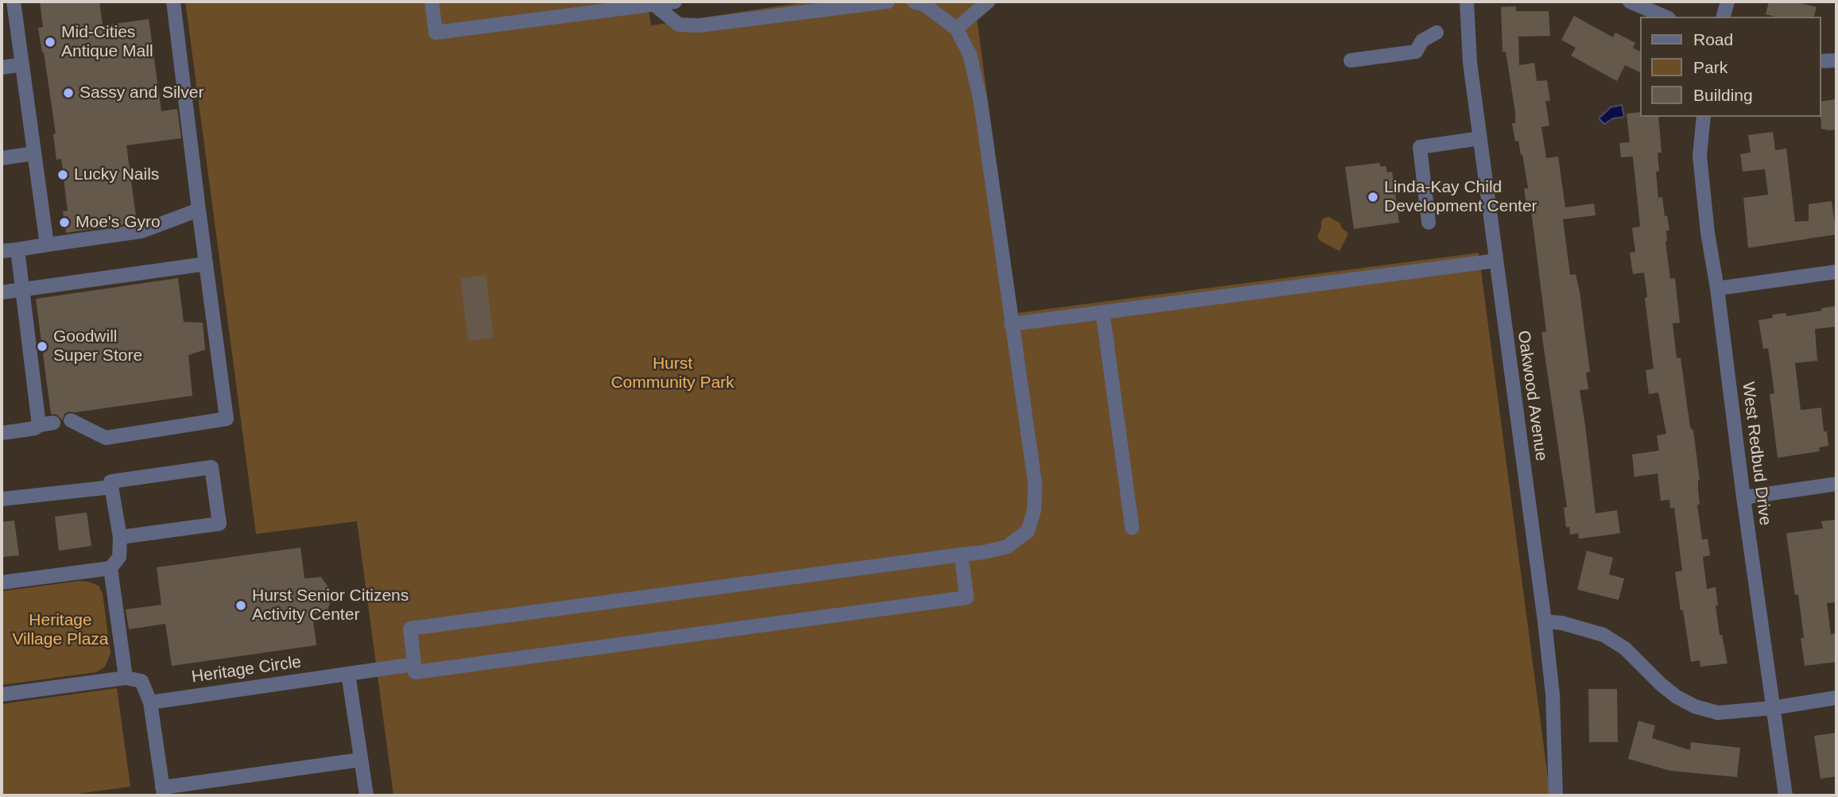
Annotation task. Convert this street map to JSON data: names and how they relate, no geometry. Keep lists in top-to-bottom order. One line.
{"streets":{"street":["Oakwood Avenue","West Redbud Drive","Heritage Circle"]},"parks":["Hurst Community Park","Heritage Village Plaza"],"places":["Mid-Cities Antique Mall","Sassy and Silver","Lucky Nails","Linda-Kay Child Development Center","Moe's Gyro","Goodwill Super Store","Hurst Senior Citizens Activity Center"],"legend":["Road","Park","Building"]}
